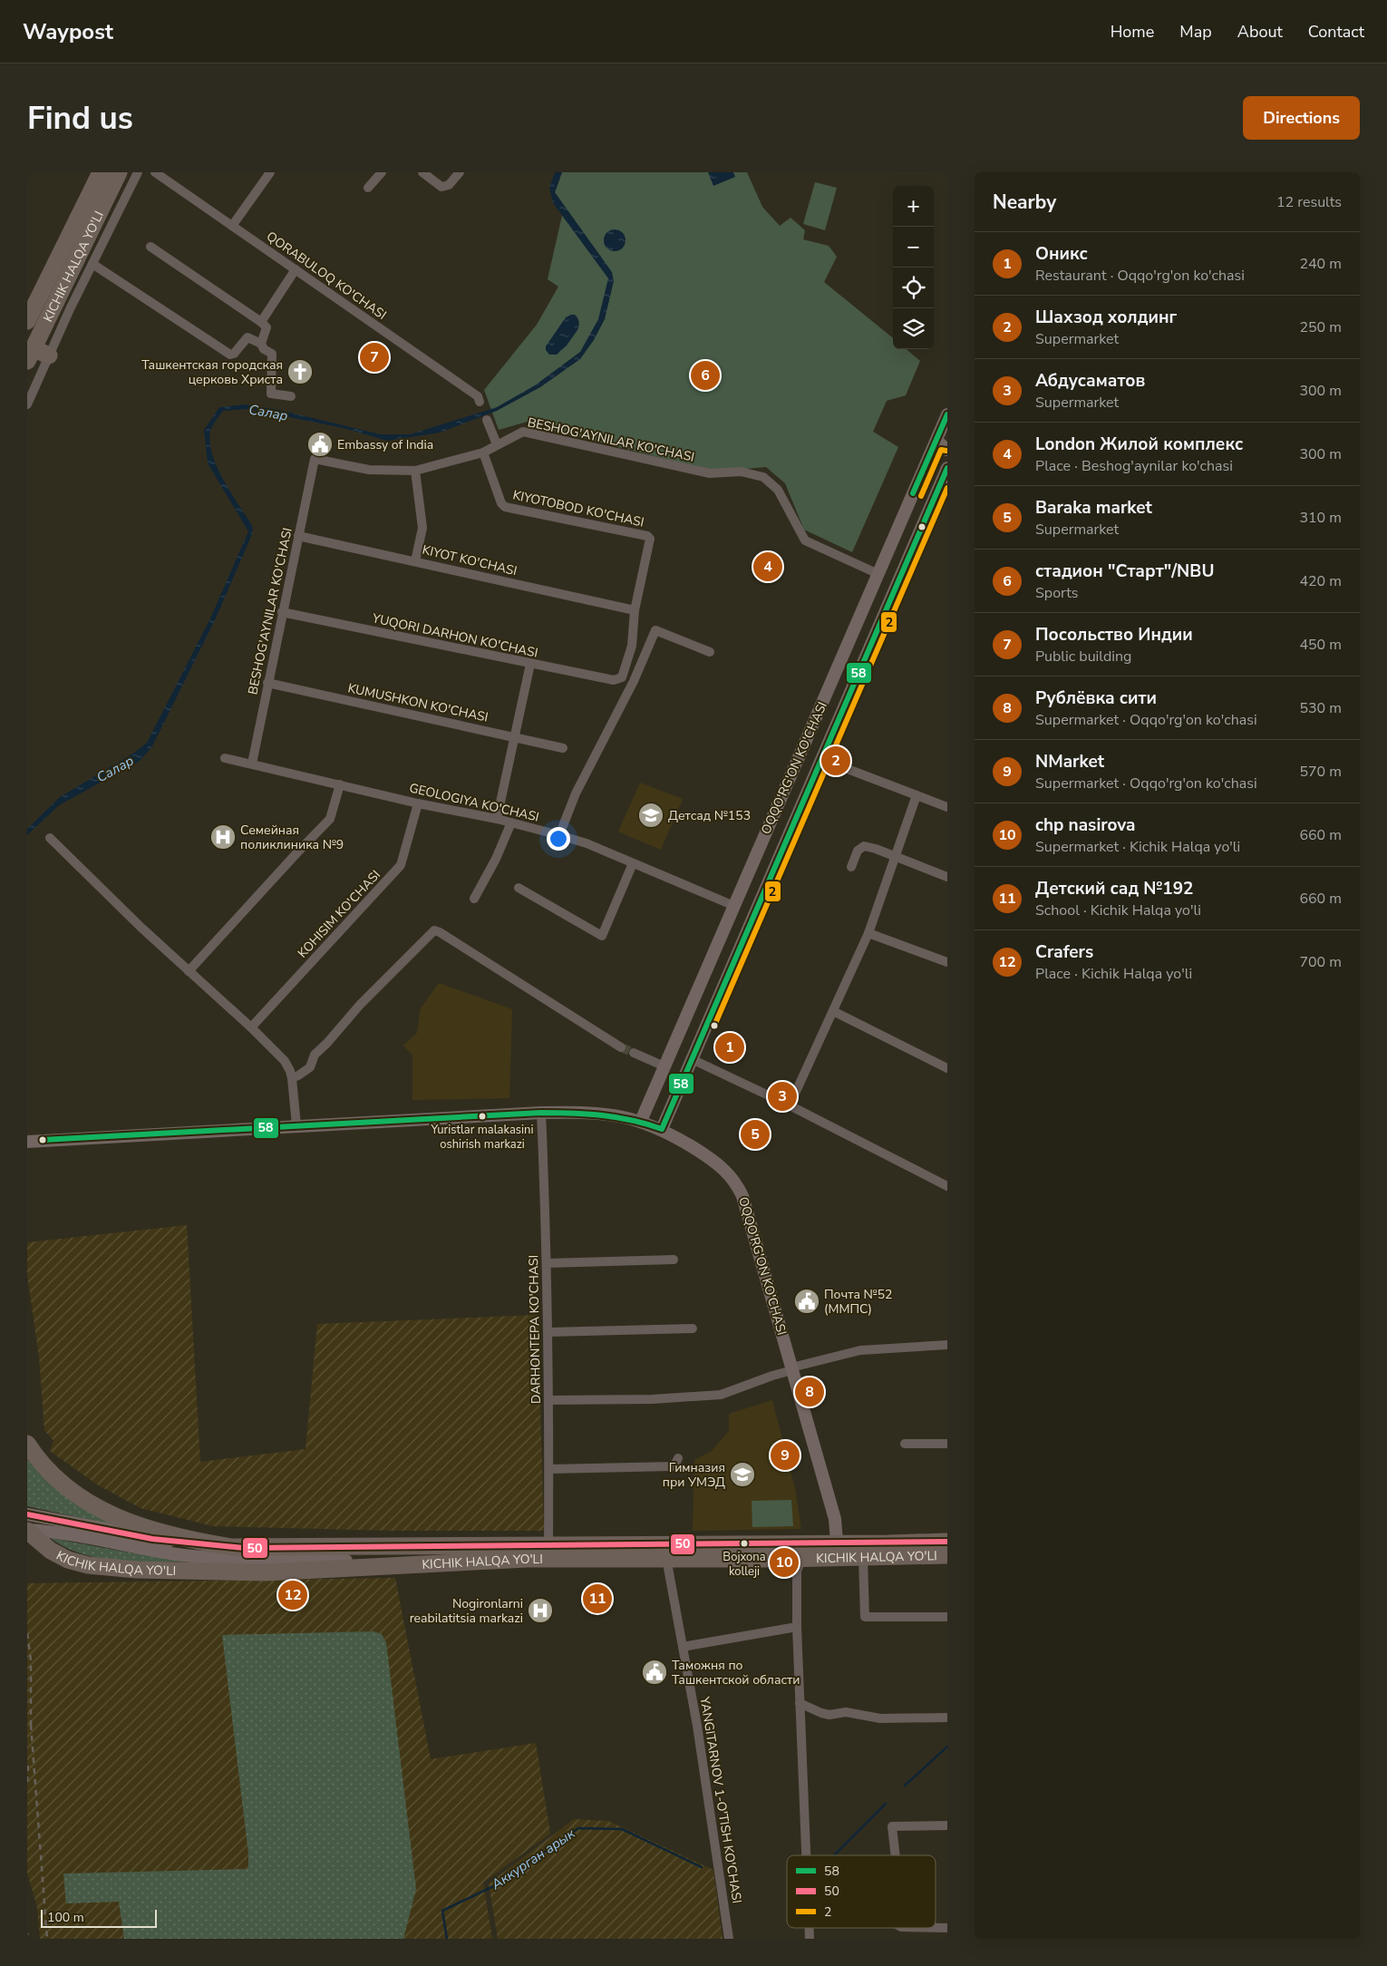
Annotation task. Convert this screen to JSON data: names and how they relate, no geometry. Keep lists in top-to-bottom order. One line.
{"streets":{"highway":["KICHIK HALQA YO'LI"],"main road":["OQQO'RG'ON KO'CHASI"],"street":["QORABULOQ KO'CHASI","BESHOG'AYNILAR KO'CHASI","KIYOTOBOD KO'CHASI","KIYOT KO'CHASI","YUQORI DARHON KO'CHASI","KUMUSHKON KO'CHASI","GEOLOGIYA KO'CHASI","KOHISIM KO'CHASI","DARHONTEPA KO'CHASI","YANGITARNOV 1-O'TISH KO'CHASI"]},"crossings":[["KICHIK HALQA YO'LI","OQQO'RG'ON KO'CHASI"],["KICHIK HALQA YO'LI","DARHONTEPA KO'CHASI"],["KICHIK HALQA YO'LI","YANGITARNOV 1-O'TISH KO'CHASI"],["BESHOG'AYNILAR KO'CHASI","KIYOTOBOD KO'CHASI"],["BESHOG'AYNILAR KO'CHASI","KIYOT KO'CHASI"],["BESHOG'AYNILAR KO'CHASI","YUQORI DARHON KO'CHASI"],["BESHOG'AYNILAR KO'CHASI","KUMUSHKON KO'CHASI"],["BESHOG'AYNILAR KO'CHASI","OQQO'RG'ON KO'CHASI"],["BESHOG'AYNILAR KO'CHASI","GEOLOGIYA KO'CHASI"],["KIYOTOBOD KO'CHASI","KIYOT KO'CHASI"],["KIYOTOBOD KO'CHASI","YUQORI DARHON KO'CHASI"],["KIYOT KO'CHASI","YUQORI DARHON KO'CHASI"],["OQQO'RG'ON KO'CHASI","GEOLOGIYA KO'CHASI"],["GEOLOGIYA KO'CHASI","KOHISIM KO'CHASI"]],"water":["Салар","Аккурган арык"],"places":{"church":["Ташкентская городская церковь Христа"],"public building":["Embassy of India","Почта №52 (ММПС)","Таможня по Ташкентской области"],"school or university":["Детсад №153","Гимназия при УМЭД"],"hospital":["Семейная поликлиника №9","Nogironlarni reabilatitsia markazi"],"other":["Yuristlar malakasini oshirish markazi","Bojxona kolleji"]},"lines":["transit line 58","transit line 2","transit line 50"],"legend":["58","50","2"],"scale_bar":"100 m","page":{"header":"Waypost","nav":["Home","Map","About","Contact"],"buttons":"Directions","title":"Find us","heading":["Nearby","12 results"],"map_buttons":["+","−"],"list":[{"mark":"1","name":"Оникс","note":"Restaurant · Oqqo'rg'on ko'chasi","value":"240 m"},{"mark":"2","name":"Шахзод холдинг","note":"Supermarket","value":"250 m"},{"mark":"3","name":"Абдусаматов","note":"Supermarket","value":"300 m"},{"mark":"4","name":"London Жилой комплекс","note":"Place · Beshog'aynilar ko'chasi","value":"300 m"},{"mark":"5","name":"Baraka market","note":"Supermarket","value":"310 m"},{"mark":"6","name":"стадион \"Старт\"/NBU","note":"Sports","value":"420 m"},{"mark":"7","name":"Посольство Индии","note":"Public building","value":"450 m"},{"mark":"8","name":"Рублёвка сити","note":"Supermarket · Oqqo'rg'on ko'chasi","value":"530 m"},{"mark":"9","name":"NMarket","note":"Supermarket · Oqqo'rg'on ko'chasi","value":"570 m"},{"mark":"10","name":"chp nasirova","note":"Supermarket · Kichik Halqa yo'li","value":"660 m"},{"mark":"11","name":"Детский сад №192","note":"School · Kichik Halqa yo'li","value":"660 m"},{"mark":"12","name":"Crafers","note":"Place · Kichik Halqa yo'li","value":"700 m"}],"pins":["7","6","4","2","1","3","5","8","9","10","12","11"],"scale":"100 m"}}
